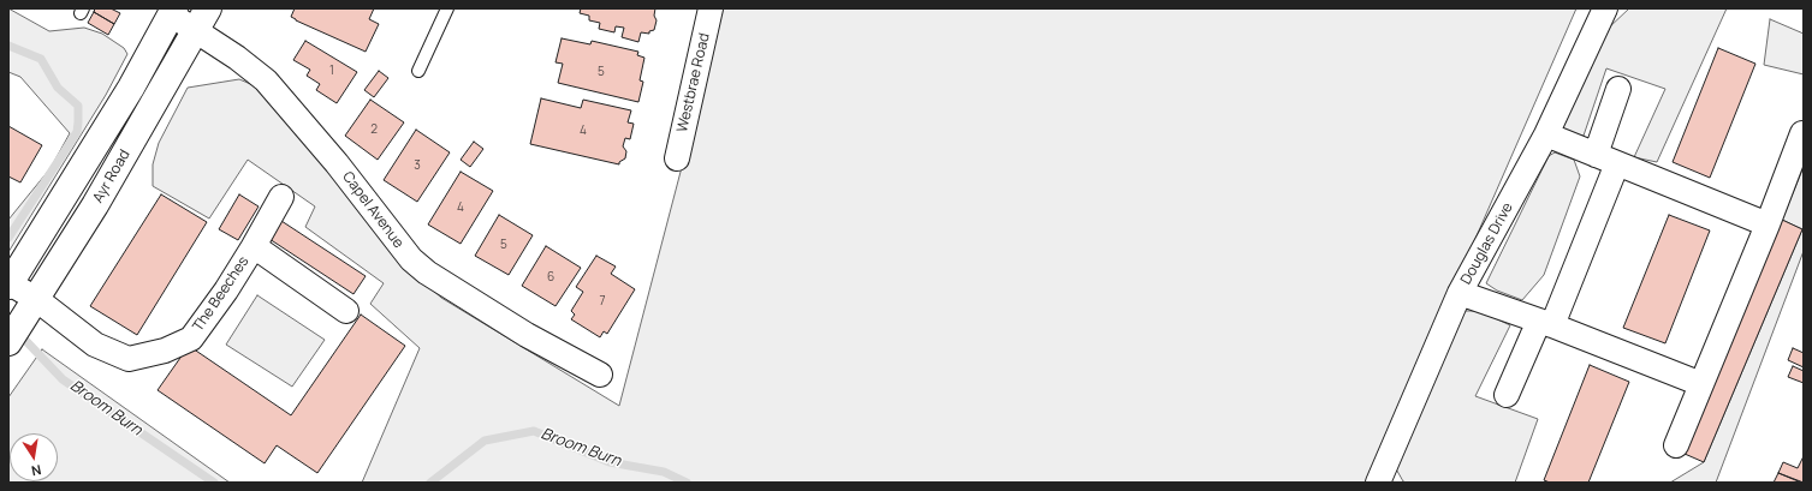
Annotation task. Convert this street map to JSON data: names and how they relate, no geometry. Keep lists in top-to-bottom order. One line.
{"streets":{"main road":["Ayr Road"],"street":["Westbrae Road","Capel Avenue","Douglas Drive","The Beeches"]},"crossings":[["Ayr Road","Capel Avenue"],["Ayr Road","The Beeches"]],"water":["Broom Burn"],"house_numbers":["1","5","2","4","3","4","5","6","7"],"north":"bottom"}
